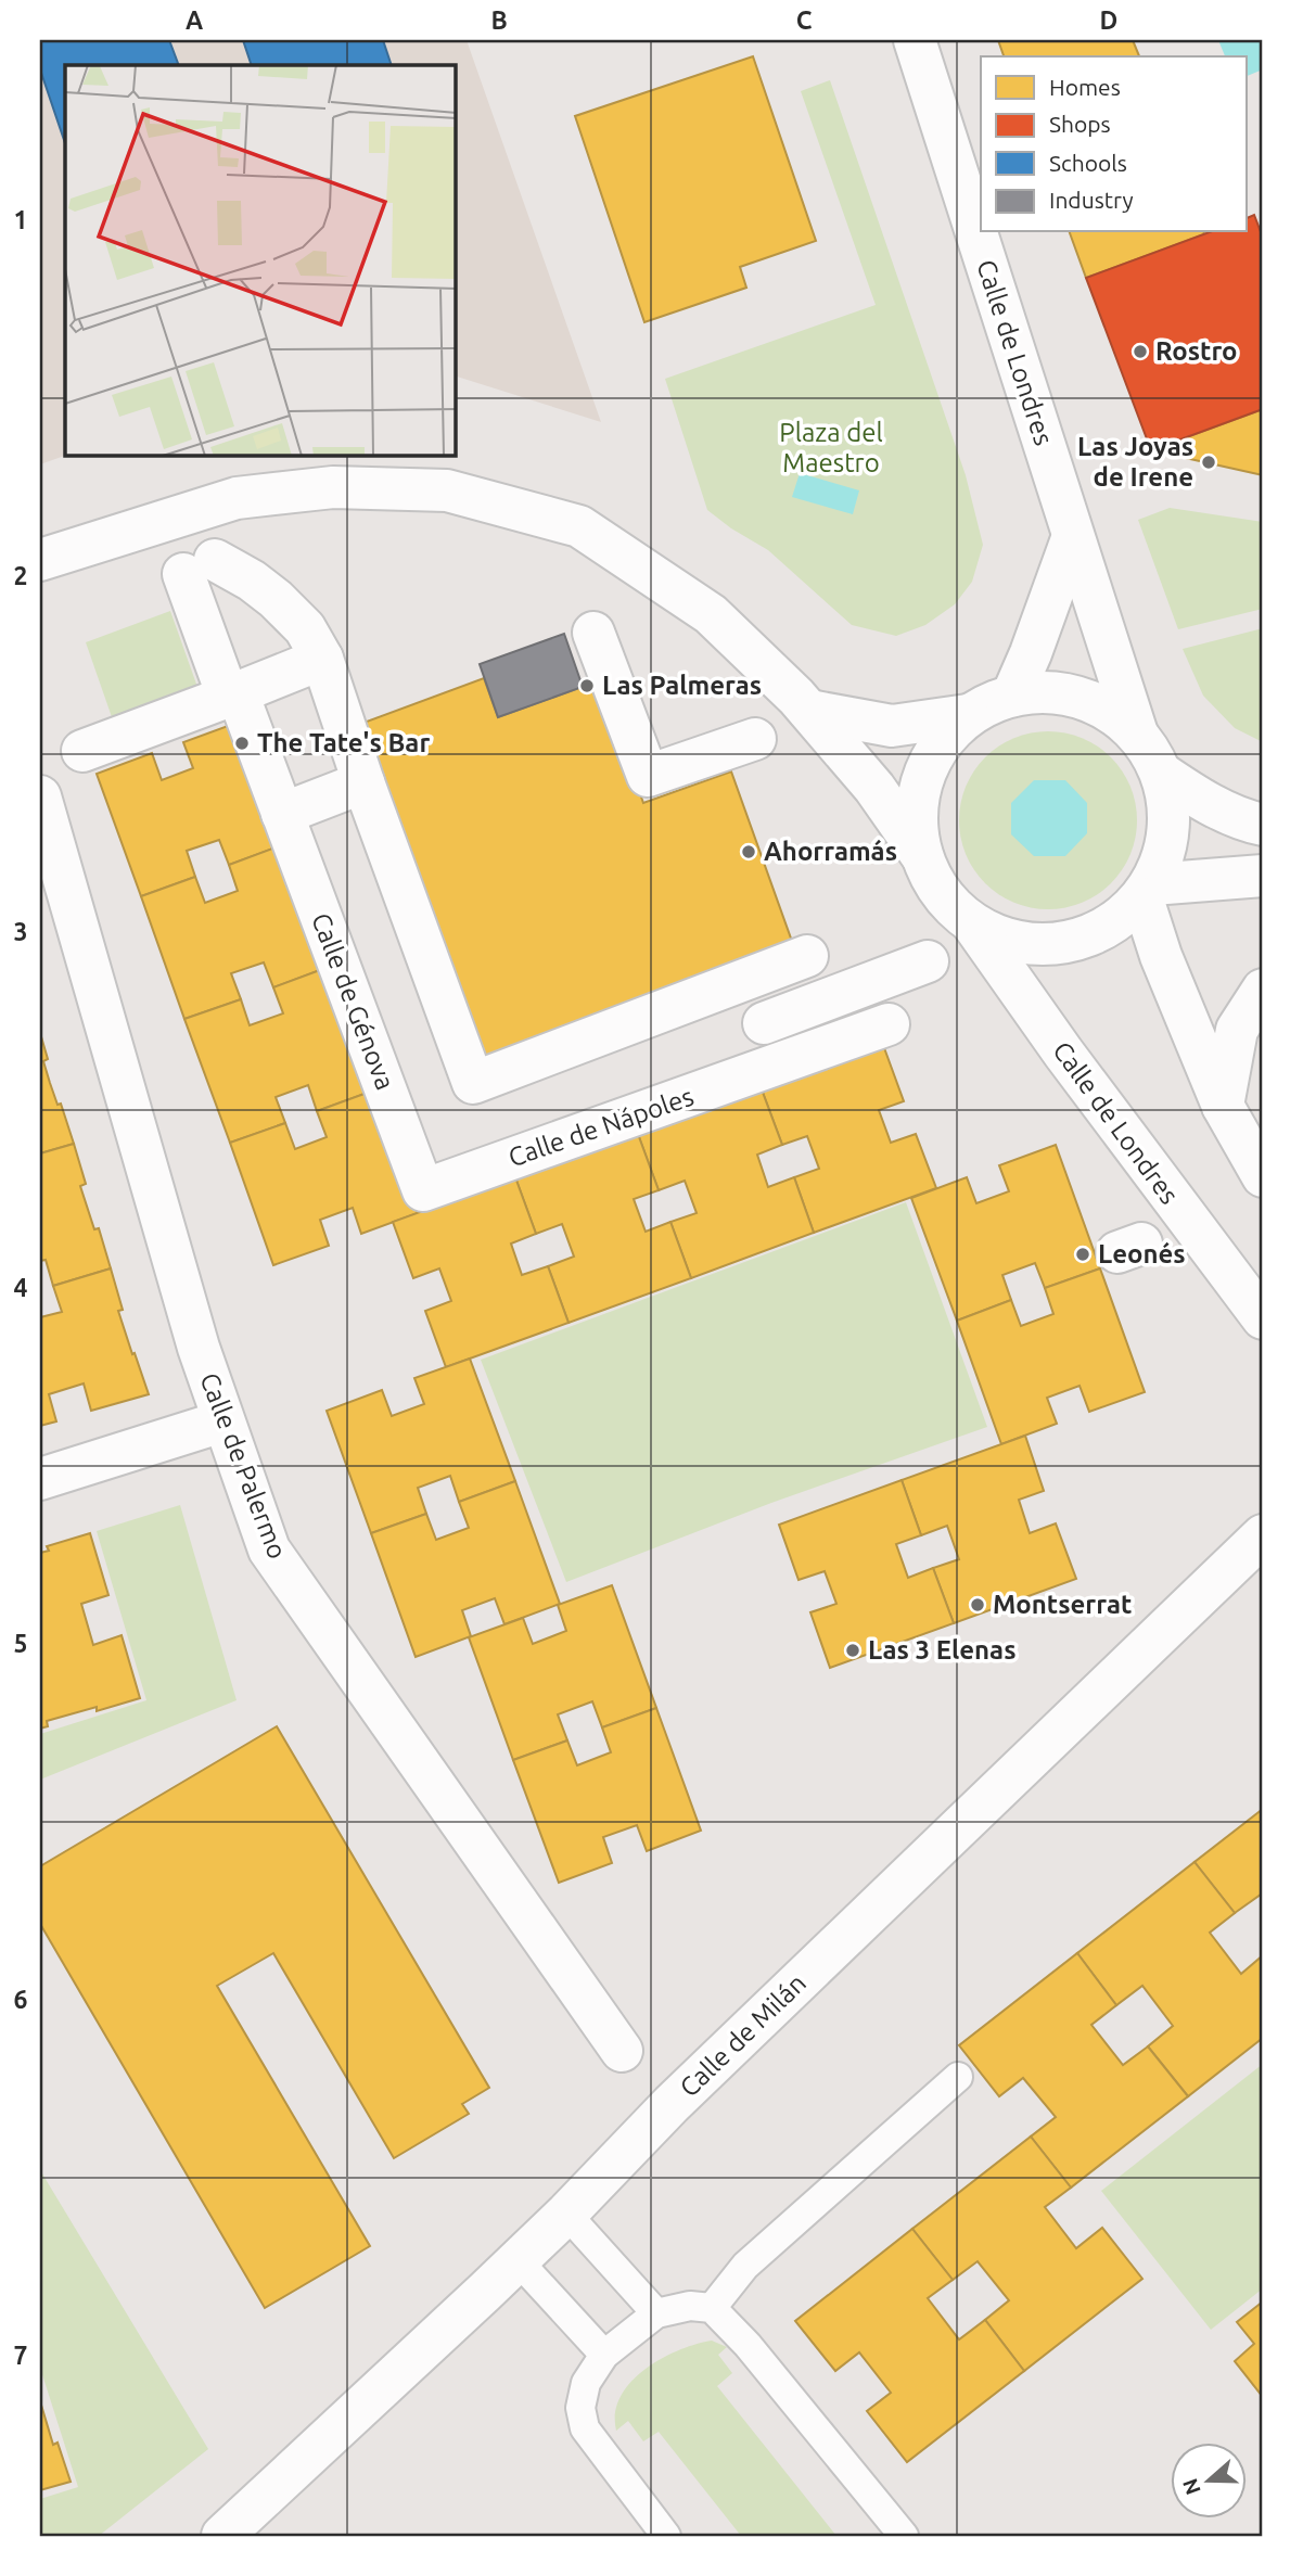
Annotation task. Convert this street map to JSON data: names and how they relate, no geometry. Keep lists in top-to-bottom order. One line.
{"streets":{"street":["Calle de Londres","Calle de Génova","Calle de Nápoles","Calle de Palermo","Calle de Milán"]},"crossings":[["Calle de Génova","Calle de Nápoles"]],"parks":["Plaza del Maestro"],"places":["Rostro","Las Joyas de Irene","Las Palmeras","The Tate's Bar","Ahorramás","Leonés","Montserrat","Las 3 Elenas"],"legend":["Homes","Shops","Schools","Industry"],"north":"left","grid":{"columns":["A","B","C","D"],"rows":["1","2","3","4","5","6","7"]}}
